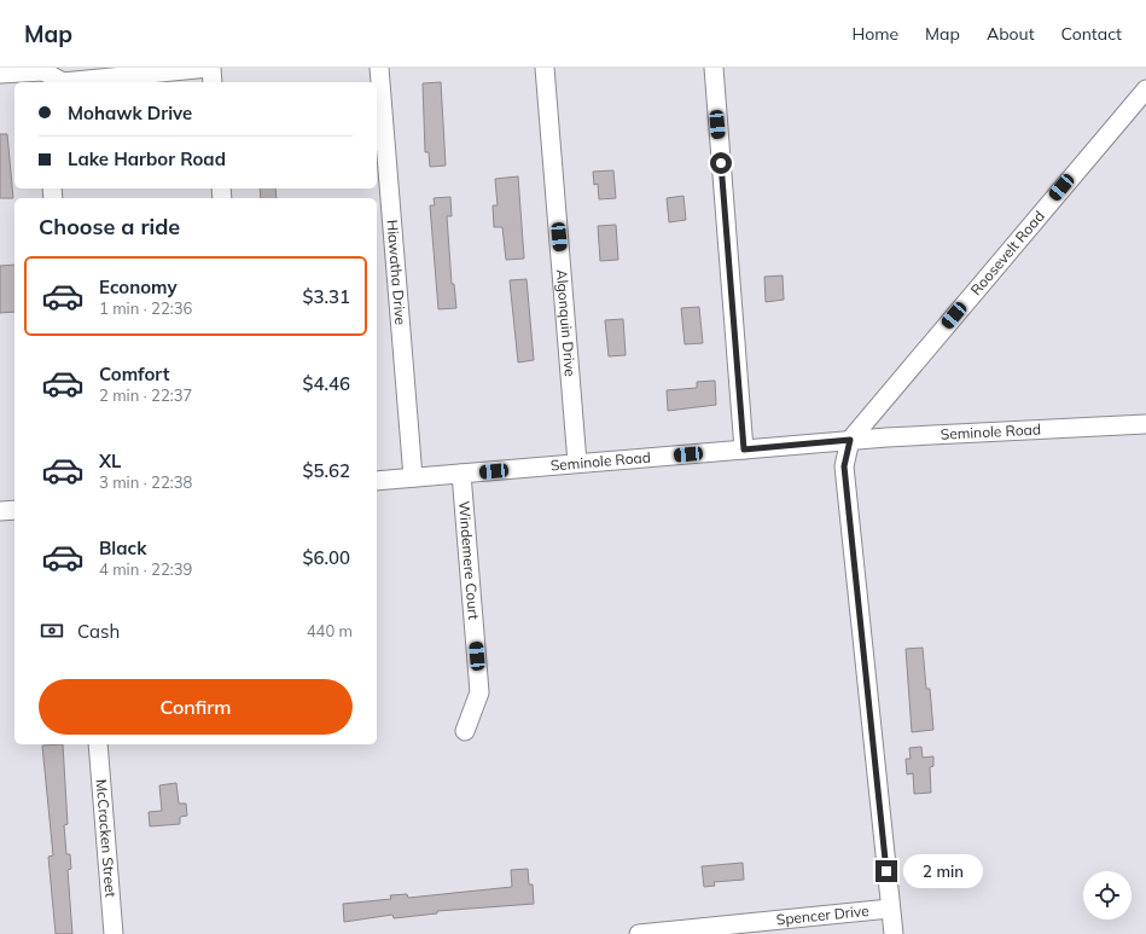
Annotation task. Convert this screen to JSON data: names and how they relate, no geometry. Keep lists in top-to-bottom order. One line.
{"streets":{"street":["Roosevelt Road","Hiawatha Drive","Algonquin Drive","Seminole Road","Windemere Court","McCracken Street","Spencer Drive"]},"crossings":[["Roosevelt Road","Seminole Road"],["Hiawatha Drive","Seminole Road"],["Algonquin Drive","Seminole Road"],["Seminole Road","Windemere Court"]],"page":{"header":"Map","nav":["Home","Map","About","Contact"],"banner":["Mohawk Drive","Lake Harbor Road"],"heading":"Choose a ride","list":[{"name":"Economy","note":"1 min · 22:36","value":"$3.31"},{"name":"Comfort","note":"2 min · 22:37","value":"$4.46"},{"name":"XL","note":"3 min · 22:38","value":"$5.62"},{"name":"Black","note":"4 min · 22:39","value":"$6.00"}],"pay":["Cash","440 m"],"buttons":"Confirm","bubble":"2 min"}}
